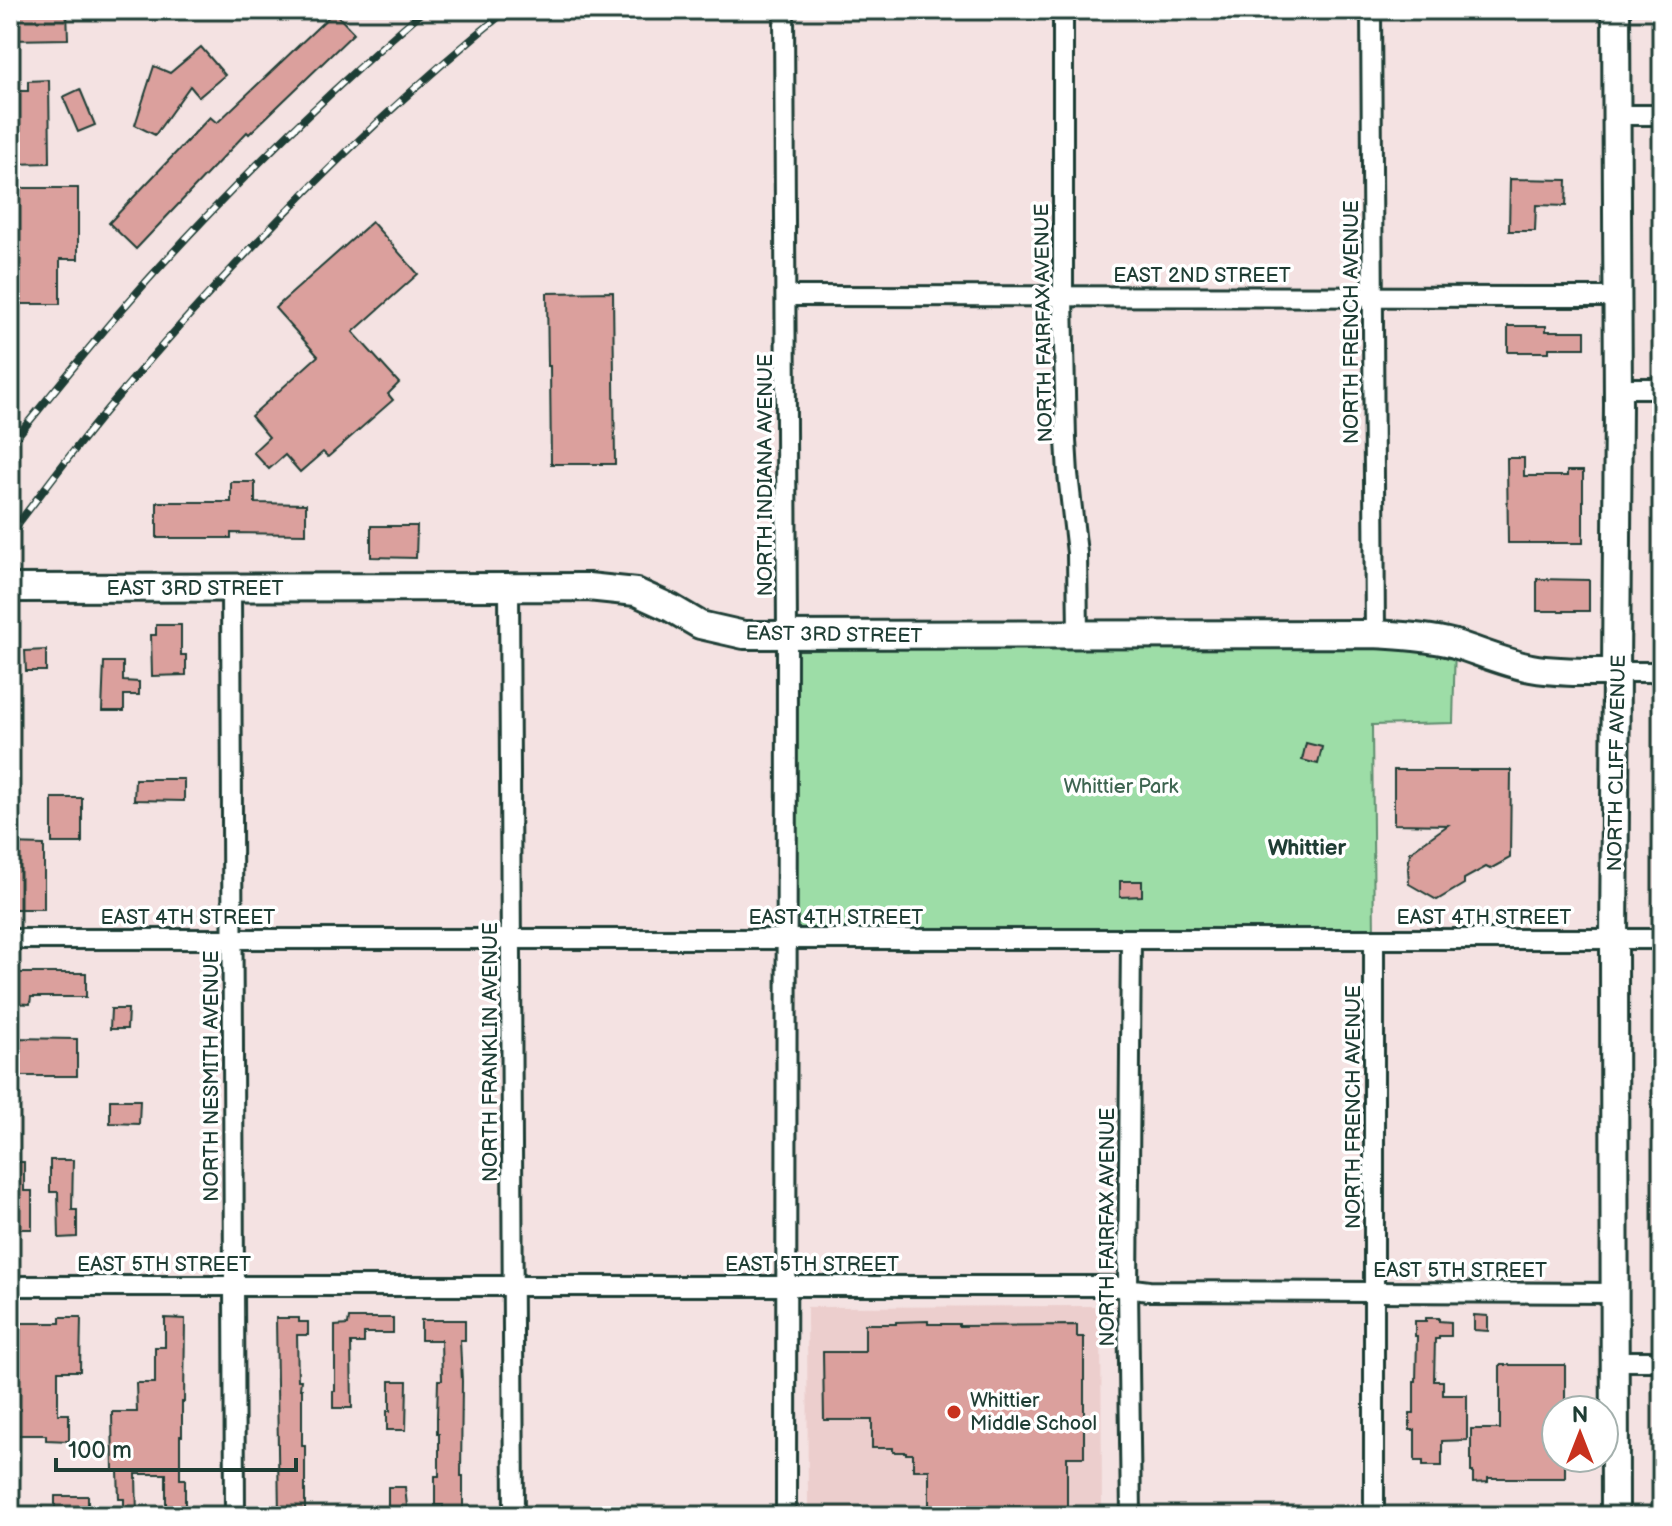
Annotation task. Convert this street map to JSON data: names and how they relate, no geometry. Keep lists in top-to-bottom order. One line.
{"streets":{"street":["EAST 2ND STREET","NORTH FRENCH AVENUE","NORTH FAIRFAX AVENUE","NORTH INDIANA AVENUE","EAST 3RD STREET","NORTH CLIFF AVENUE","EAST 4TH STREET","NORTH FRANKLIN AVENUE","NORTH NESMITH AVENUE","EAST 5TH STREET"]},"crossings":[["EAST 2ND STREET","NORTH FRENCH AVENUE"],["EAST 2ND STREET","NORTH FAIRFAX AVENUE"],["EAST 2ND STREET","NORTH INDIANA AVENUE"],["EAST 2ND STREET","NORTH CLIFF AVENUE"],["NORTH FRENCH AVENUE","EAST 3RD STREET"],["NORTH FRENCH AVENUE","EAST 4TH STREET"],["NORTH FRENCH AVENUE","EAST 5TH STREET"],["NORTH FAIRFAX AVENUE","EAST 3RD STREET"],["NORTH FAIRFAX AVENUE","EAST 4TH STREET"],["NORTH FAIRFAX AVENUE","EAST 5TH STREET"],["NORTH INDIANA AVENUE","EAST 3RD STREET"],["NORTH INDIANA AVENUE","EAST 4TH STREET"],["NORTH INDIANA AVENUE","EAST 5TH STREET"],["EAST 3RD STREET","NORTH CLIFF AVENUE"],["EAST 3RD STREET","NORTH FRANKLIN AVENUE"],["EAST 3RD STREET","NORTH NESMITH AVENUE"],["NORTH CLIFF AVENUE","EAST 4TH STREET"],["NORTH CLIFF AVENUE","EAST 5TH STREET"],["EAST 4TH STREET","NORTH FRANKLIN AVENUE"],["EAST 4TH STREET","NORTH NESMITH AVENUE"],["NORTH FRANKLIN AVENUE","EAST 5TH STREET"],["NORTH NESMITH AVENUE","EAST 5TH STREET"]],"districts":["Whittier"],"parks":["Whittier Park"],"places":["Whittier Middle School"],"scale_bar":"100 m","north":"top"}
